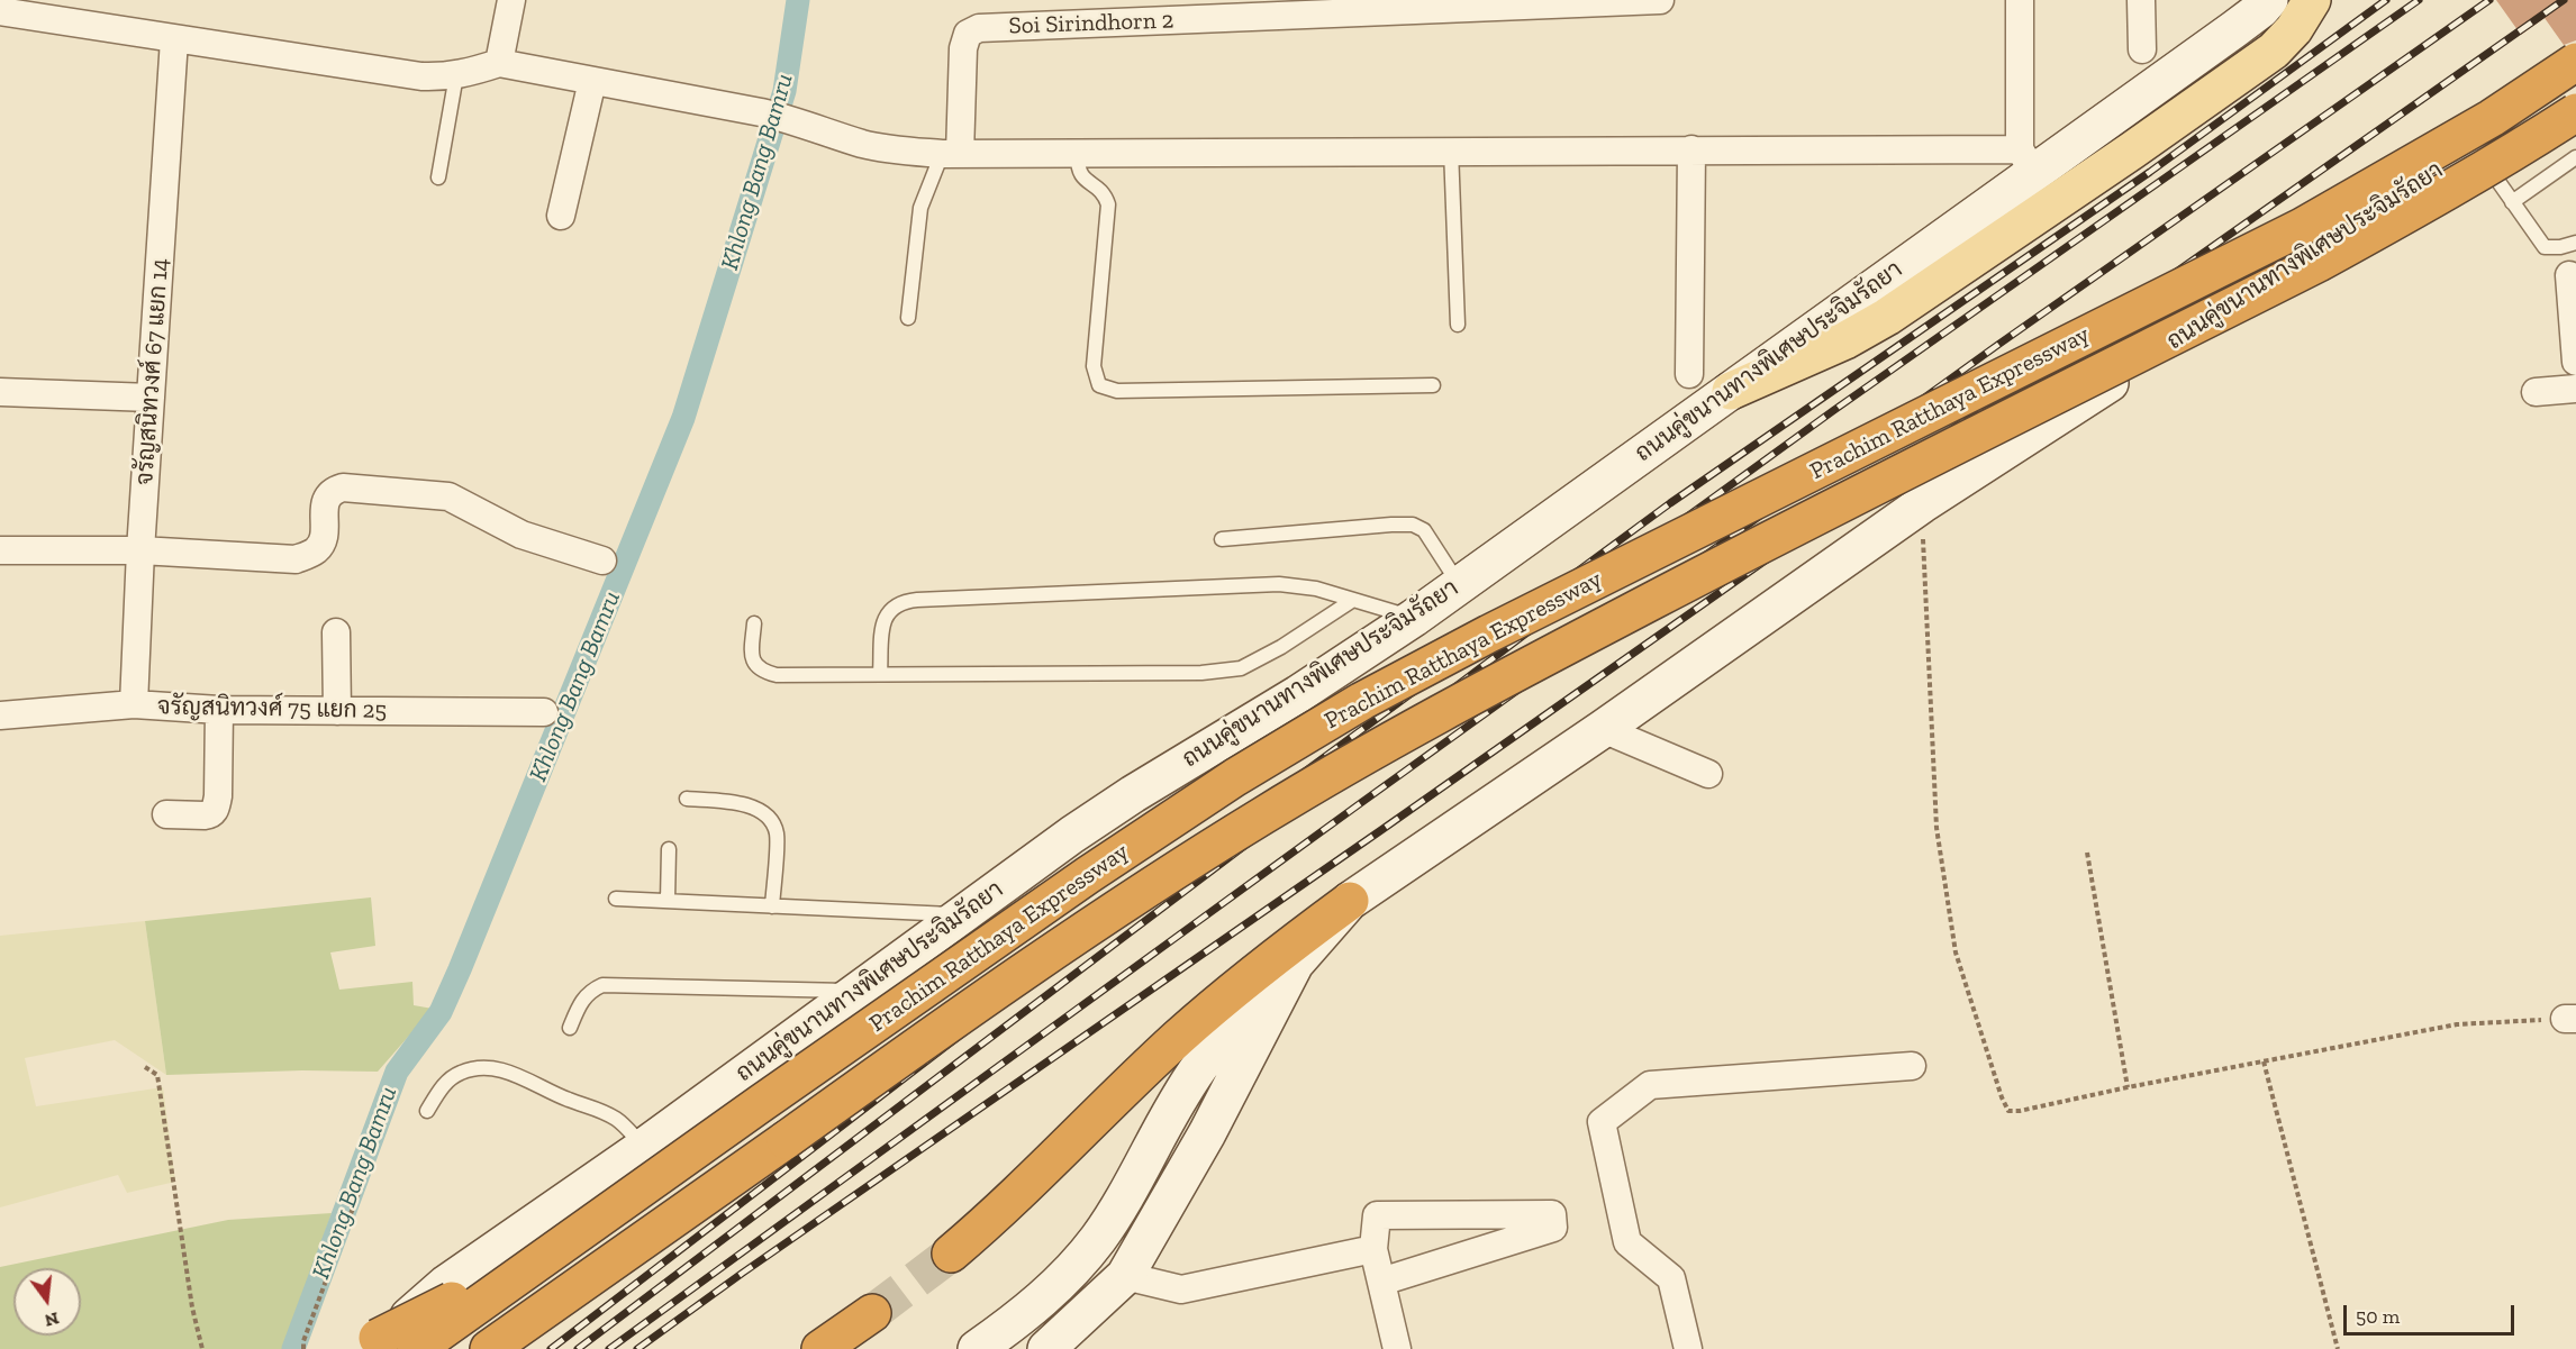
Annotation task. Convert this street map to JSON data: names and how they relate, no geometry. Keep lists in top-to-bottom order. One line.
{"streets":{"highway":["Prachim Ratthaya Expressway"],"main road":["ถนนคู่ขนานทางพิเศษประจิมรัถยา"],"street":["Soi Sirindhorn 2","จรัญสนิทวงศ์ 67 แยก 14","จรัญสนิทวงศ์ 75 แยก 25"]},"crossings":[["จรัญสนิทวงศ์ 67 แยก 14","จรัญสนิทวงศ์ 75 แยก 25"]],"water":["Khlong Bang Bamru"],"scale_bar":"50 m","north":"bottom"}
